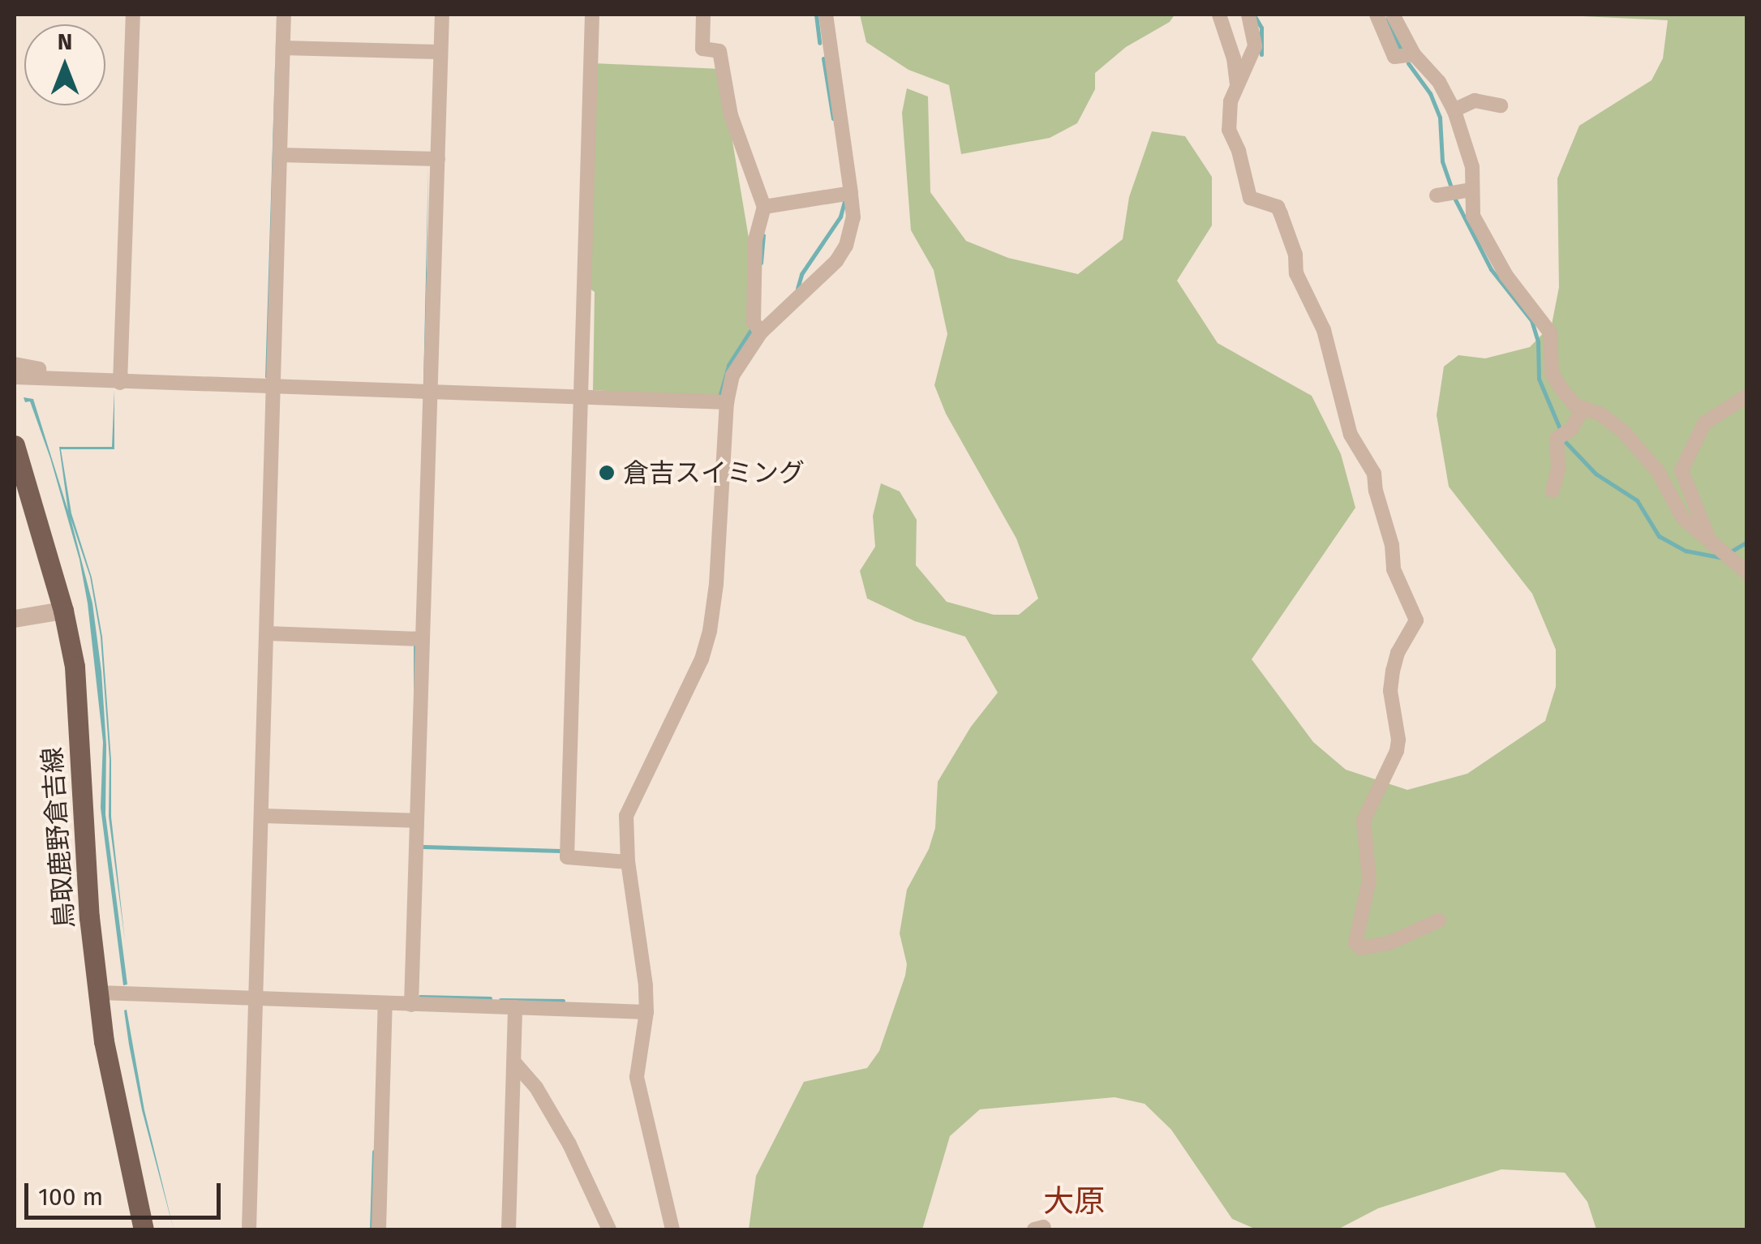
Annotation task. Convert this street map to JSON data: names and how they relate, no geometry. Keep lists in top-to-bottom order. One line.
{"streets":{"main road":["鳥取鹿野倉吉線"]},"districts":["大原"],"places":["倉吉スイミング"],"scale_bar":"100 m","north":"top"}
